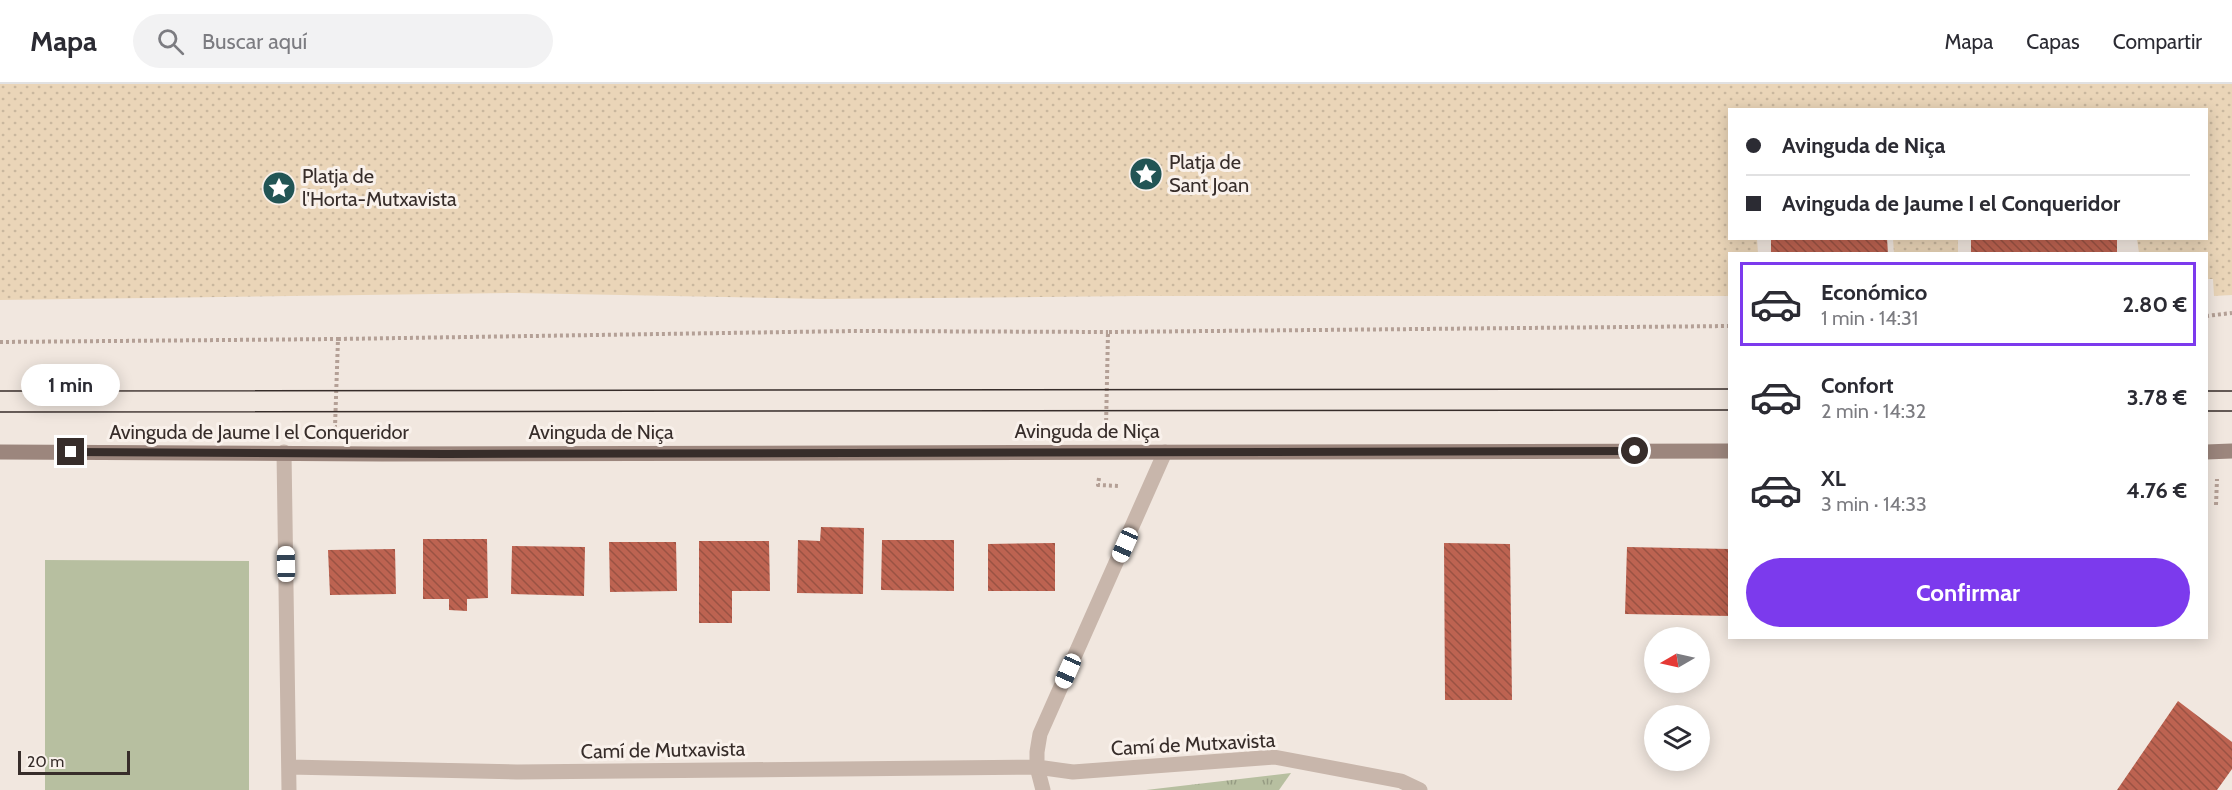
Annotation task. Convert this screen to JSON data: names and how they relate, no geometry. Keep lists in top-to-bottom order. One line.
{"streets":{"street":["Avinguda de Niça","Avinguda de Jaume I el Conqueridor","Camí de Mutxavista"]},"crossings":[["Avinguda de Niça","Avinguda de Jaume I el Conqueridor"]],"places":{"place":["Platja de Sant Joan","Platja de l'Horta-Mutxavista"]},"scale_bar":"20 m","north":"left","page":{"header":"Mapa","search":"Buscar aquí","nav":["Mapa","Capas","Compartir"],"banner":["Avinguda de Niça","Avinguda de Jaume I el Conqueridor"],"list":[{"name":"Económico","note":"1 min · 14:31","value":"2.80 €"},{"name":"Confort","note":"2 min · 14:32","value":"3.78 €"},{"name":"XL","note":"3 min · 14:33","value":"4.76 €"}],"bubble":"1 min","buttons":"Confirmar","scale":"20 m"}}
